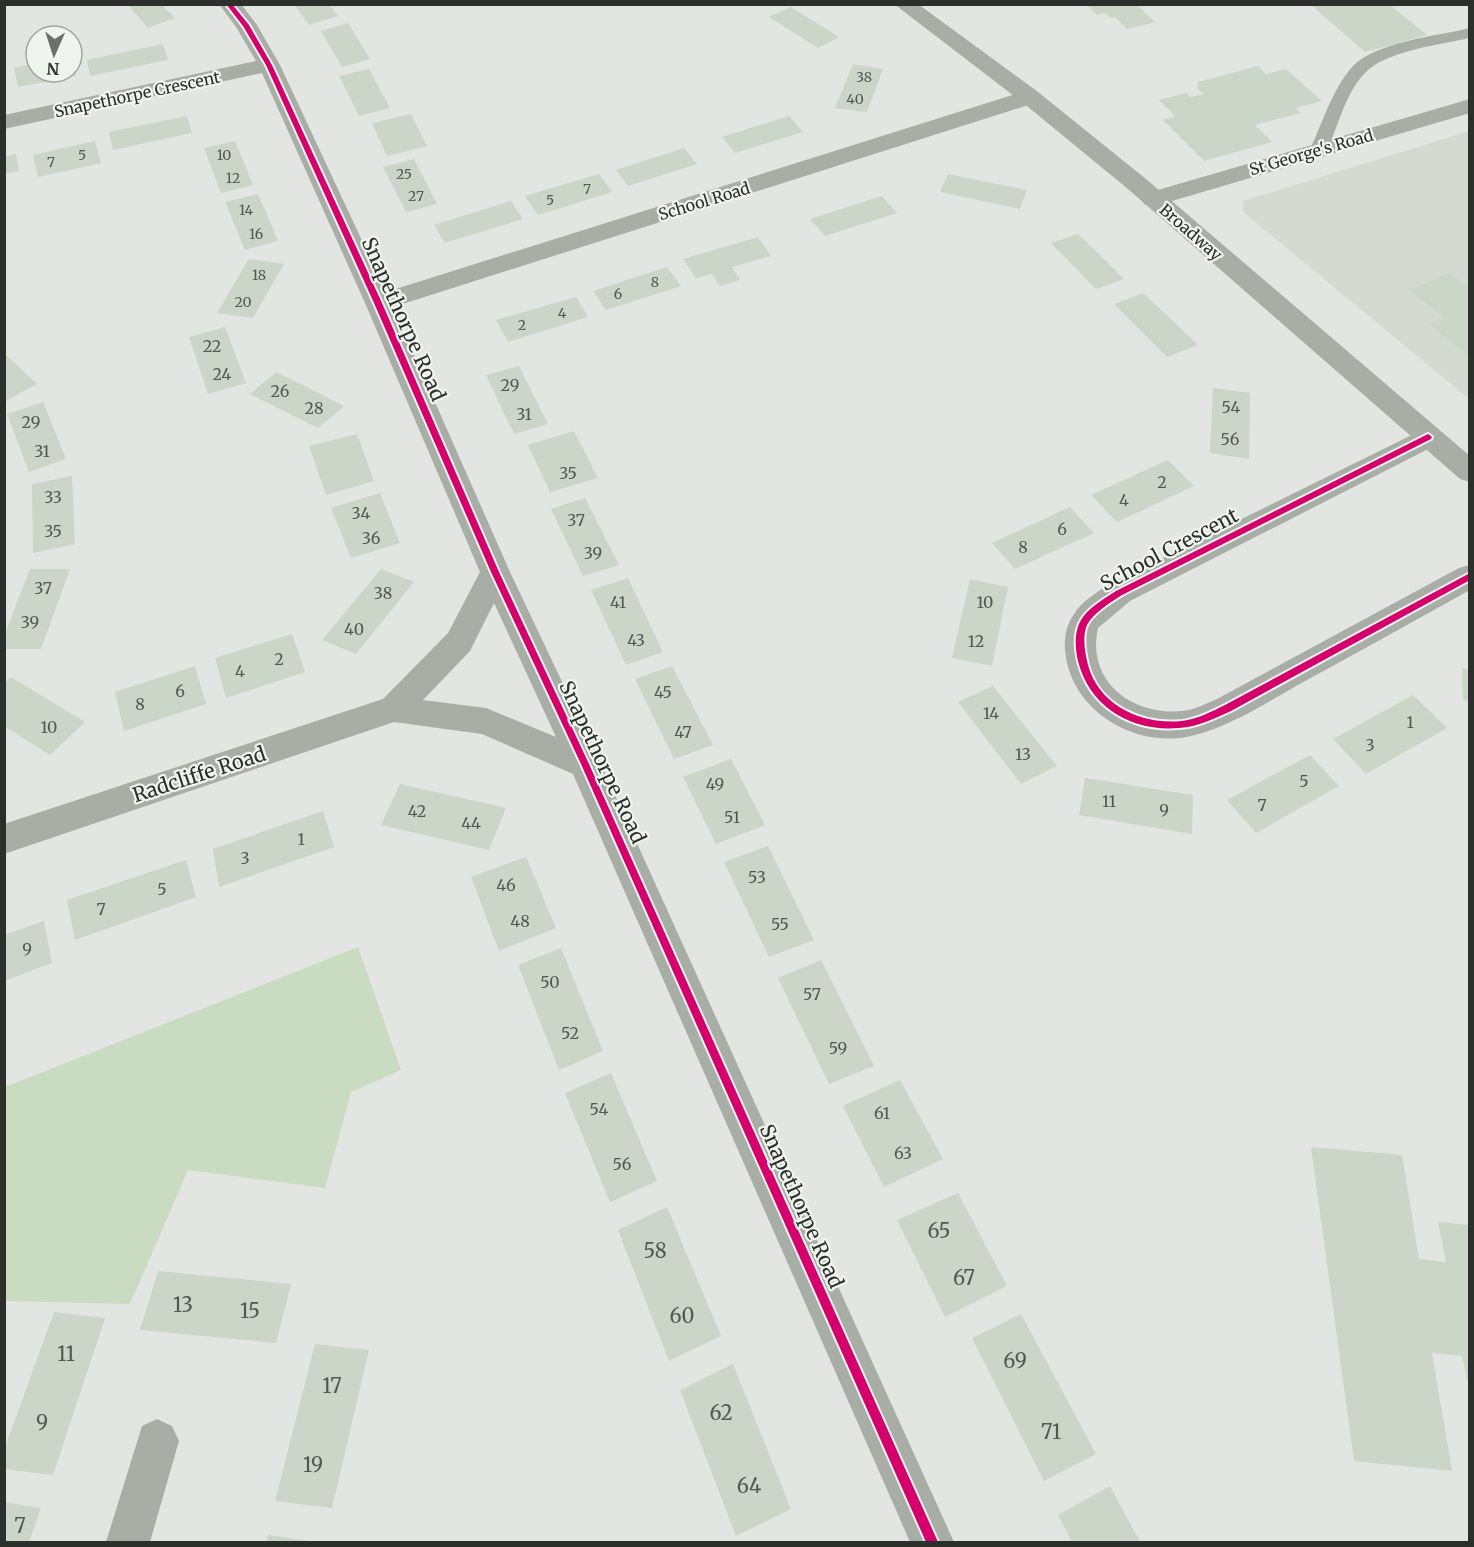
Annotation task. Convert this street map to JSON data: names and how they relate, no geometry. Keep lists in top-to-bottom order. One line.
{"streets":{"street":["Snapethorpe Crescent","St George's Road","School Road","Broadway","Snapethorpe Road","School Crescent","Radcliffe Road"]},"crossings":[["Snapethorpe Crescent","Snapethorpe Road"],["St George's Road","Broadway"],["School Road","Broadway"],["School Road","Snapethorpe Road"],["Broadway","School Crescent"],["Snapethorpe Road","Radcliffe Road"]],"house_numbers":["38","40","5","10","7","25","12","7","27","5","14","16","18","8","6","20","4","2","22","24","29","26","54","28","31","29","56","31","35","2","33","4","34","37","6","35","36","8","39","37","38","41","10","39","40","43","12","2","4","6","45","8","14","1","10","47","3","13","5","49","11","7","9","42","51","44","1","3","53","46","5","7","48","55","9","50","57","52","59","54","61","63","56","65","58","67","13","15","60","11","69","17","62","9","71","19","64","7"],"north":"bottom"}
